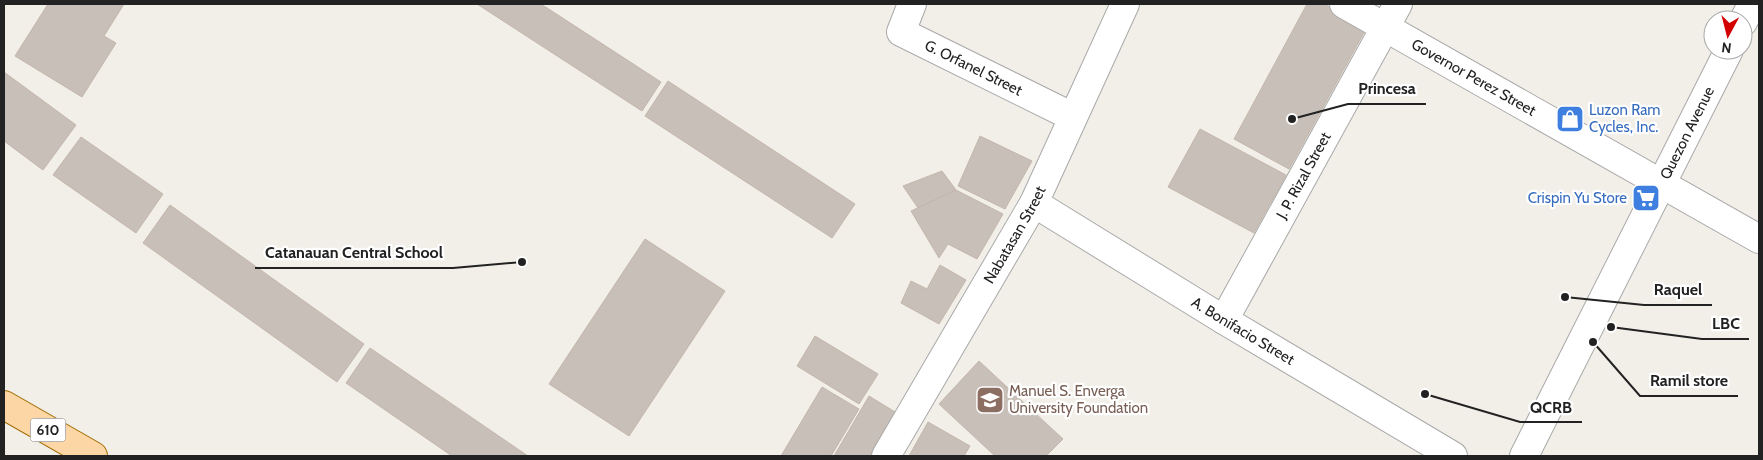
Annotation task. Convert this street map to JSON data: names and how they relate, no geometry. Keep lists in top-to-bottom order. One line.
{"streets":{"main road":["610"],"street":["G. Orfanel Street","Governor Perez Street","Quezon Avenue","J. P. Rizal Street","Nabatasan Street","A. Bonifacio Street"]},"crossings":[["G. Orfanel Street","Nabatasan Street"],["Governor Perez Street","Quezon Avenue"],["Governor Perez Street","J. P. Rizal Street"],["J. P. Rizal Street","A. Bonifacio Street"],["Nabatasan Street","A. Bonifacio Street"]],"places":{"other":["Princesa","Catanauan Central School","Raquel","LBC","Ramil store","QCRB"],"shop":["Luzon Ram Cycles, Inc."],"supermarket":["Crispin Yu Store"],"school or university":["Manuel S. Enverga University Foundation"]},"north":"bottom"}
